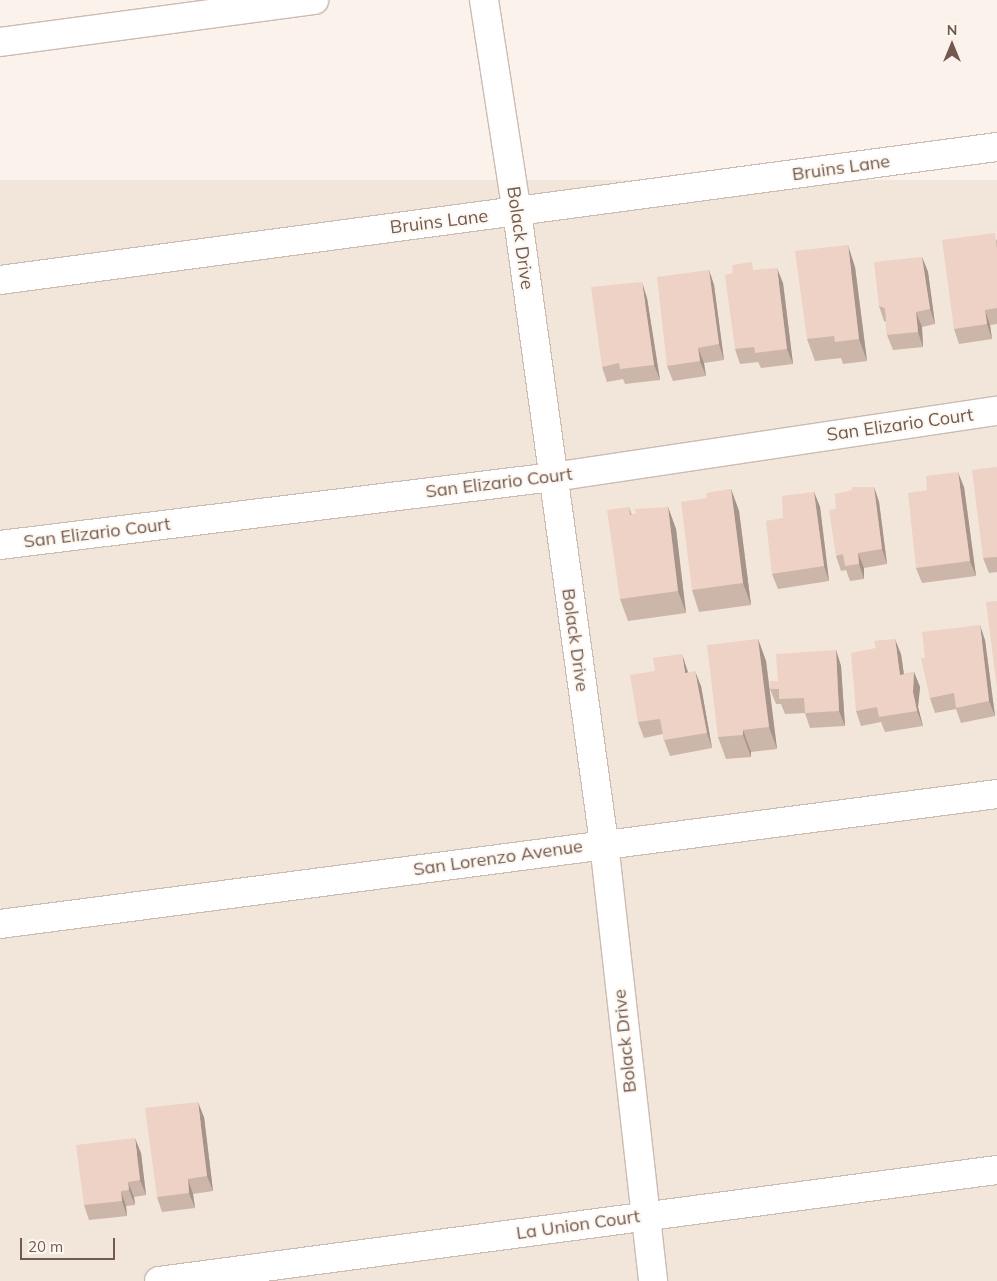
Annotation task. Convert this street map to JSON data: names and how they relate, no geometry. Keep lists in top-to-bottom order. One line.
{"streets":{"street":["Bruins Lane","Bolack Drive","San Elizario Court","San Lorenzo Avenue","La Union Court"]},"crossings":[["Bruins Lane","Bolack Drive"],["Bolack Drive","San Elizario Court"],["Bolack Drive","San Lorenzo Avenue"],["Bolack Drive","La Union Court"]],"scale_bar":"20 m","north":"top"}
